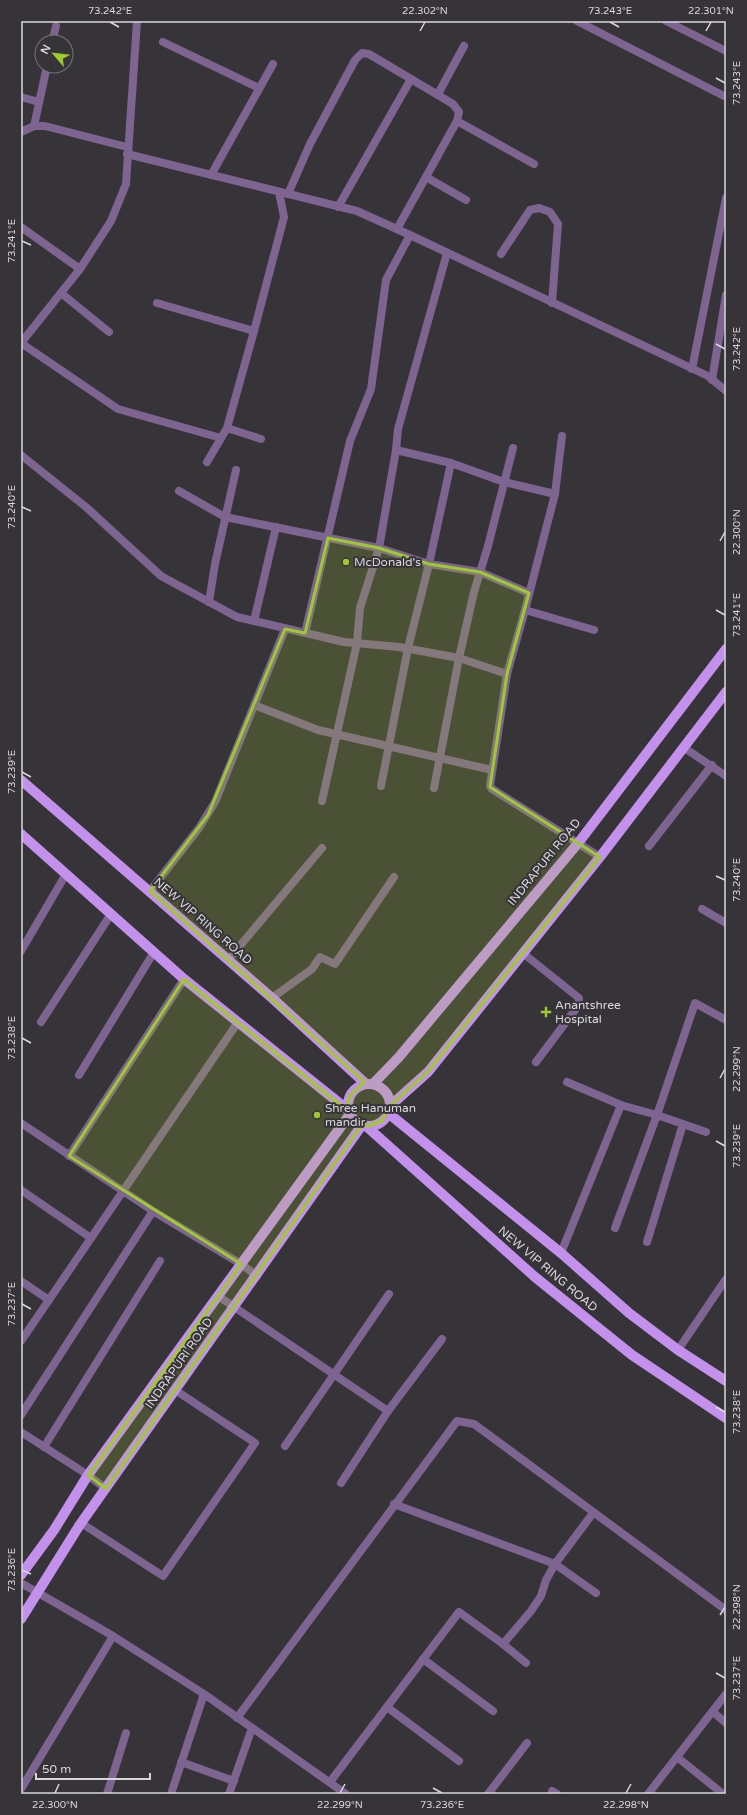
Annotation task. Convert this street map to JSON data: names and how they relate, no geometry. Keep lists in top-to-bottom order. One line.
{"streets":{"main road":["INDRAPURI ROAD","NEW VIP RING ROAD"]},"crossings":[["INDRAPURI ROAD","NEW VIP RING ROAD"]],"places":{"other":["McDonald's","Shree Hanuman mandir"],"health":["Anantshree Hospital"]},"scale_bar":"50 m","north":"top left","coordinates":["73.242°E","22.302°N","73.243°E","22.301°N","73.241°E","73.240°E","22.300°N","73.239°E","73.238°E","22.299°N","73.237°E","73.236°E","22.298°N"]}
